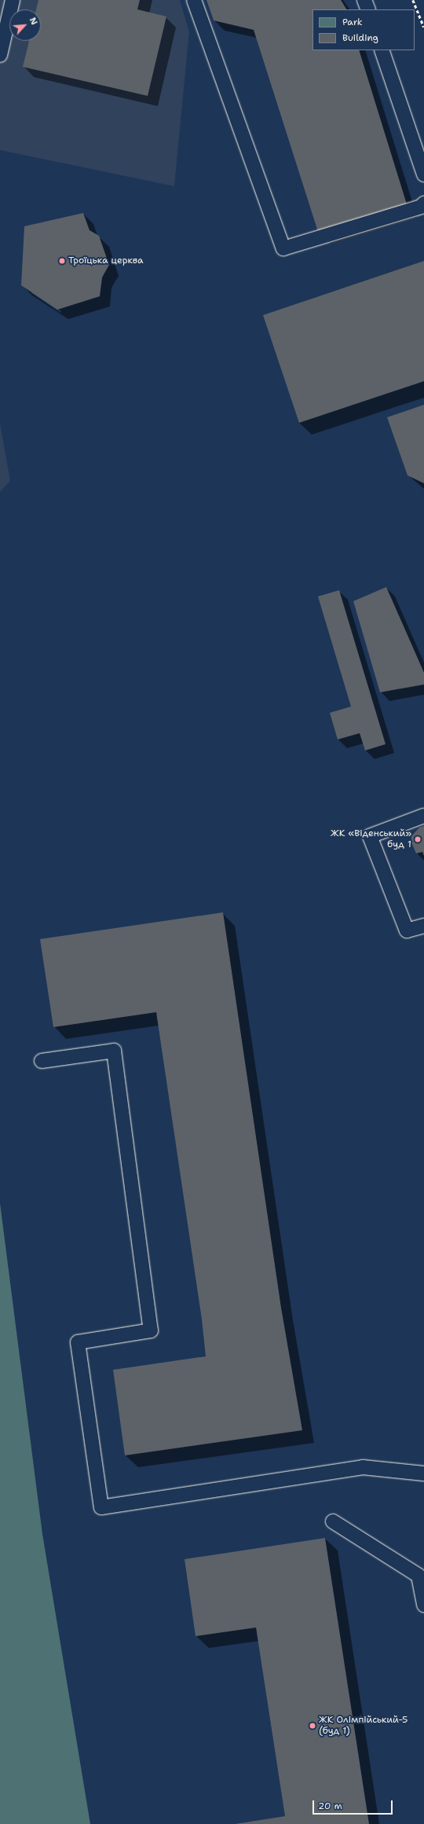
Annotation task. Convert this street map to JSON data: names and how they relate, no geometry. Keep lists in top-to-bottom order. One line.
{"places":["Троїцька церква","ЖК «Віденський» буд 1","ЖК Олімпійський-5 (буд 1)"],"legend":["Park","Building"],"scale_bar":"20 m","north":"top right"}
